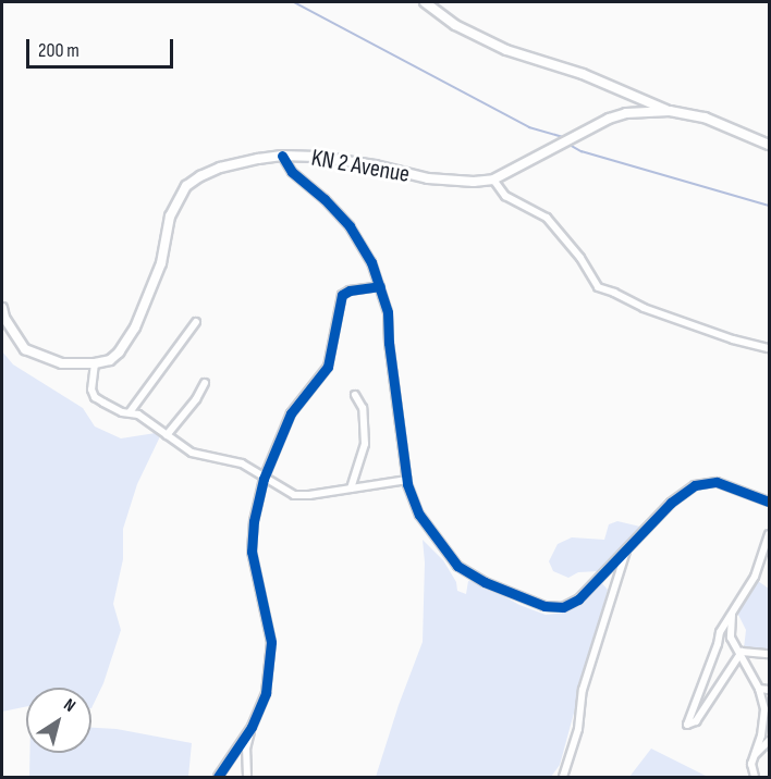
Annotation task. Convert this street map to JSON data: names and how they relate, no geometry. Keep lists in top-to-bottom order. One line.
{"streets":{"main road":["KN 2 Avenue"]},"scale_bar":"200 m","north":"top right"}
